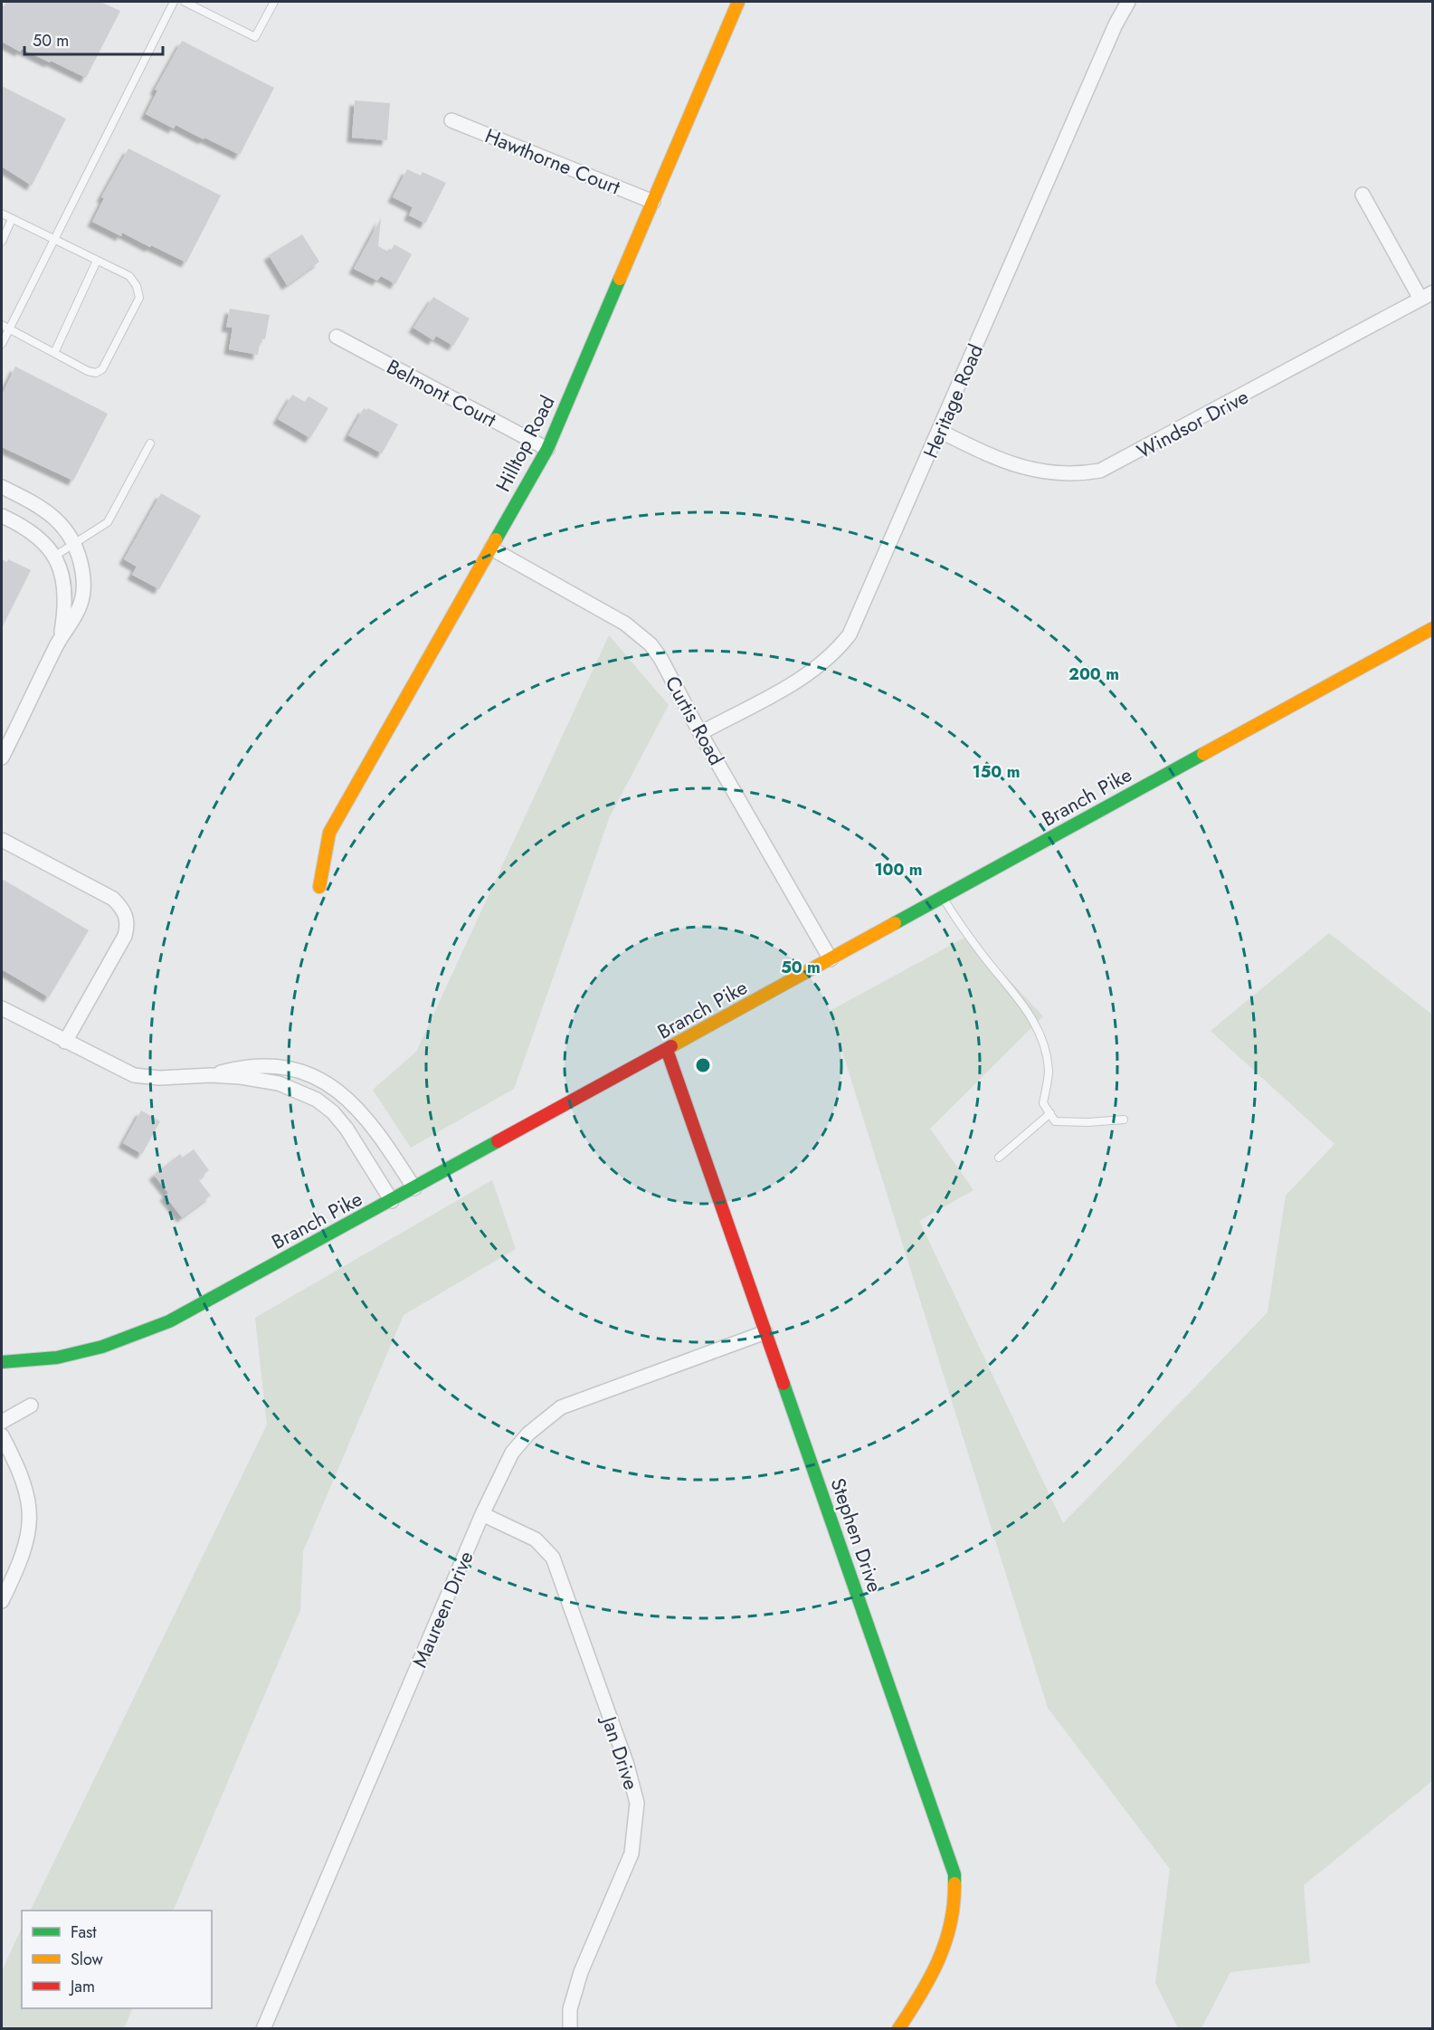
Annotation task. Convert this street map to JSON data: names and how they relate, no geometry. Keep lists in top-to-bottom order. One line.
{"streets":{"street":["Hawthorne Court","Belmont Court","Heritage Road","Windsor Drive","Hilltop Road","Curtis Road","Branch Pike","Stephen Drive","Maureen Drive","Jan Drive"]},"crossings":[["Hawthorne Court","Hilltop Road"],["Belmont Court","Hilltop Road"],["Heritage Road","Windsor Drive"],["Heritage Road","Curtis Road"],["Hilltop Road","Curtis Road"],["Curtis Road","Branch Pike"],["Branch Pike","Stephen Drive"],["Stephen Drive","Maureen Drive"],["Maureen Drive","Jan Drive"]],"legend":["Fast","Slow","Jam"],"scale_bar":"50 m","rings":["200 m","150 m","100 m","50 m"]}
